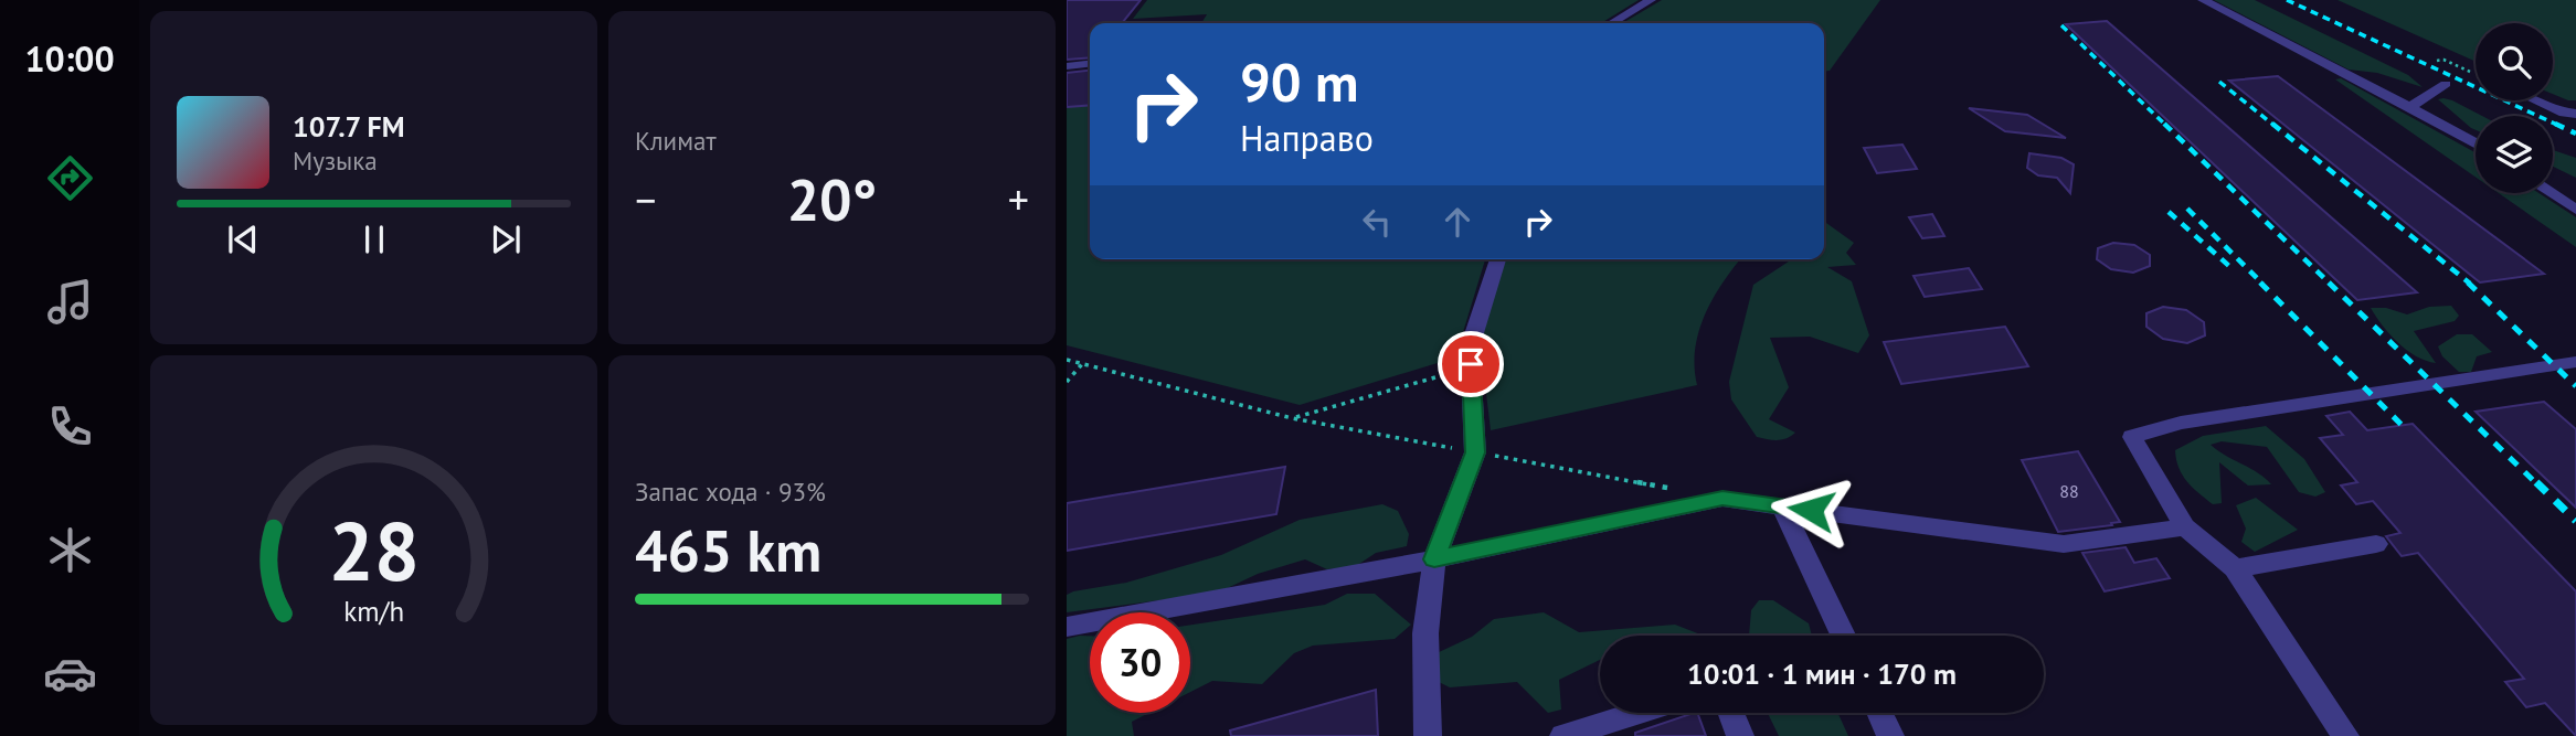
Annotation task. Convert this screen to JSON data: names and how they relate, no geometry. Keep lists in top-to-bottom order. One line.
{"house_numbers":["88"],"page":{"tabs":"10:00","tile":["Климат",["Запас хода · 93%","465 km"]],"turn":["90 m","Направо"],"song":["107.7 FM","Музыка"],"heat":["−","20°","+"],"limit":"30","trip":"10:01 · 1 мин · 170 m","gauge":["28","km/h"]}}
